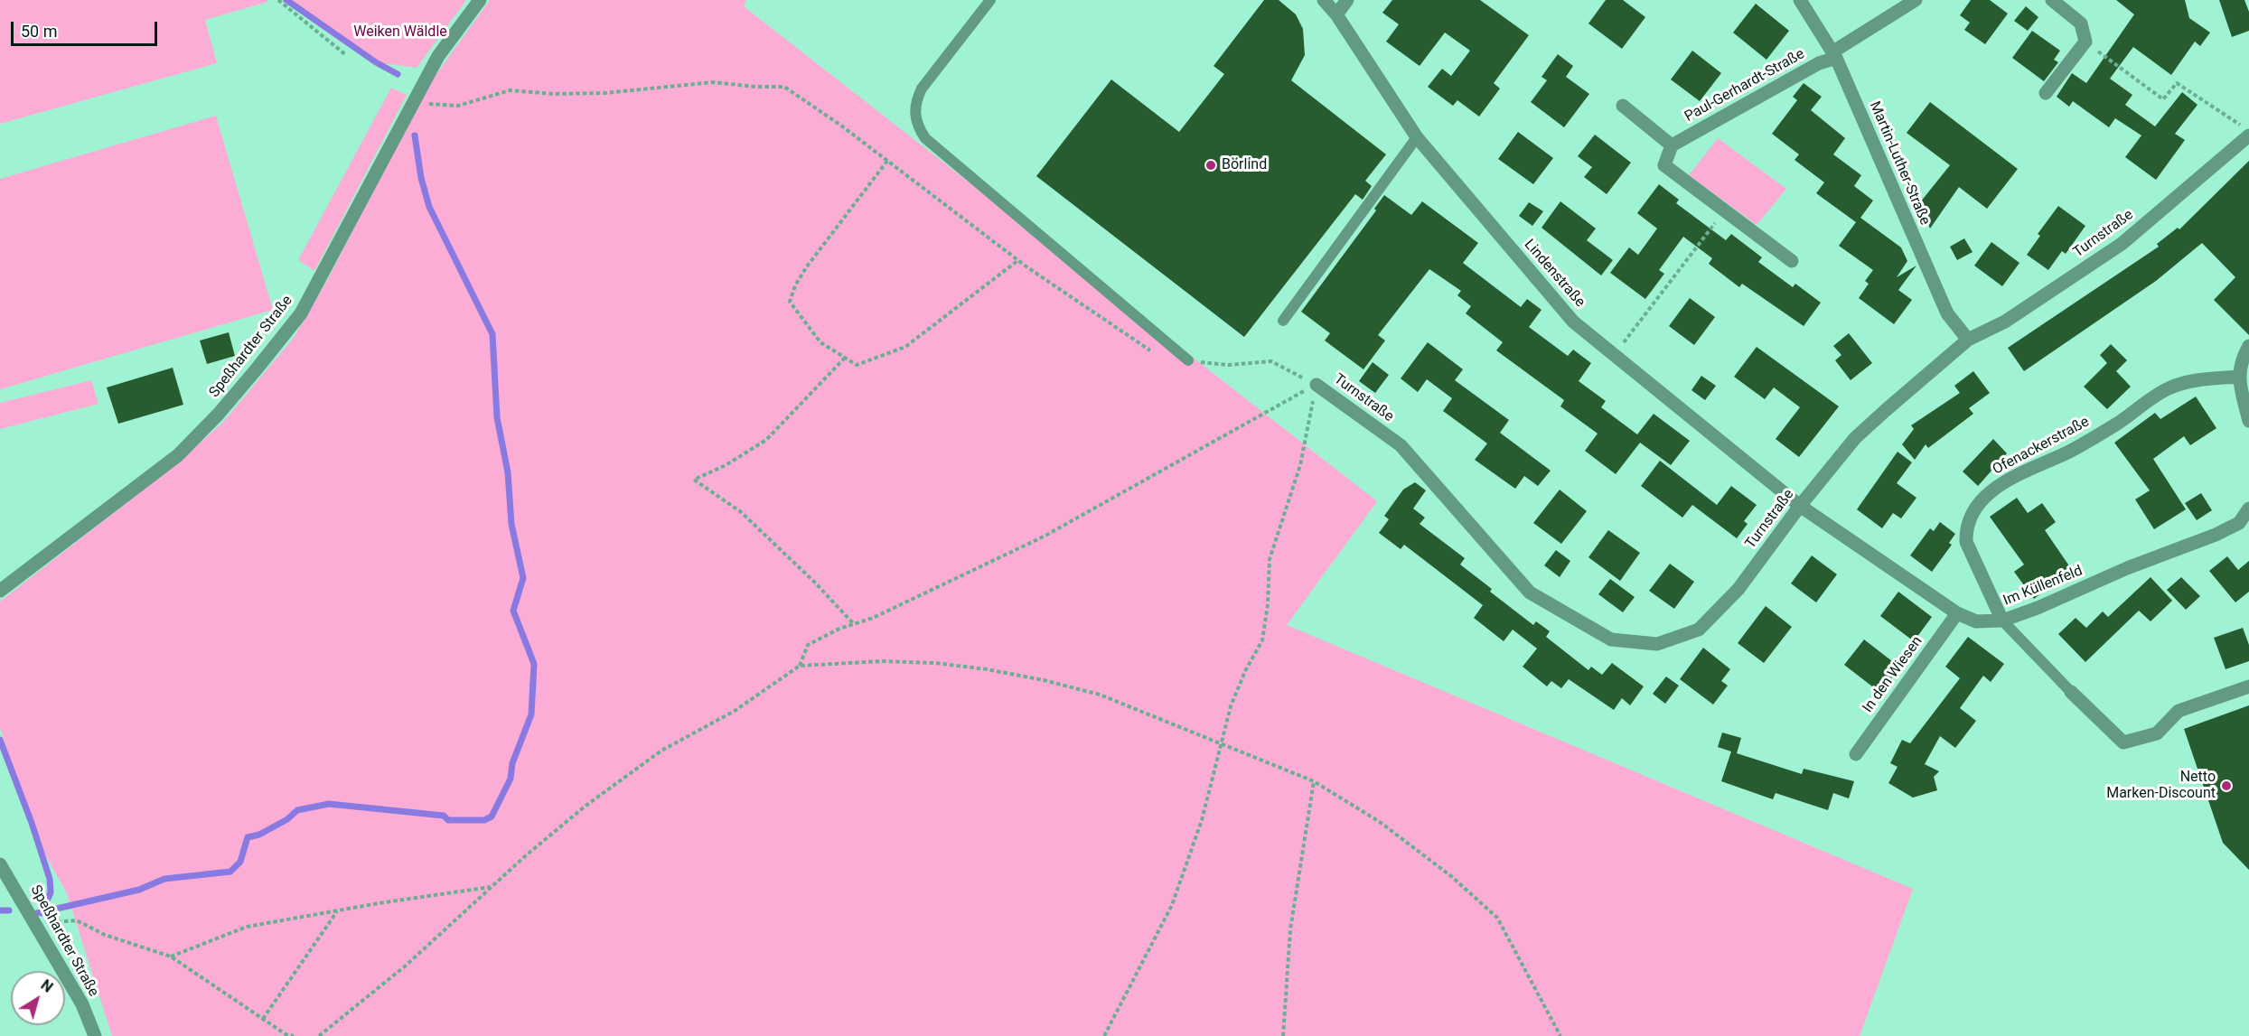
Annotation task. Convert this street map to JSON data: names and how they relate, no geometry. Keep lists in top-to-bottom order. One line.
{"streets":{"street":["Paul-Gerhardt-Straße","Martin-Luther-Straße","Turnstraße","Lindenstraße","Speßhardter Straße","Ofenackerstraße","Im Küllenfeld","In den Wiesen"]},"crossings":[["Paul-Gerhardt-Straße","Martin-Luther-Straße"],["Martin-Luther-Straße","Turnstraße"],["Turnstraße","Lindenstraße"],["Turnstraße","Im Küllenfeld"],["Lindenstraße","Im Küllenfeld"],["Ofenackerstraße","Im Küllenfeld"],["Im Küllenfeld","In den Wiesen"]],"parks":["Weiken Wäldle"],"places":["Börlind","Netto Marken-Discount"],"scale_bar":"50 m","north":"top right"}
